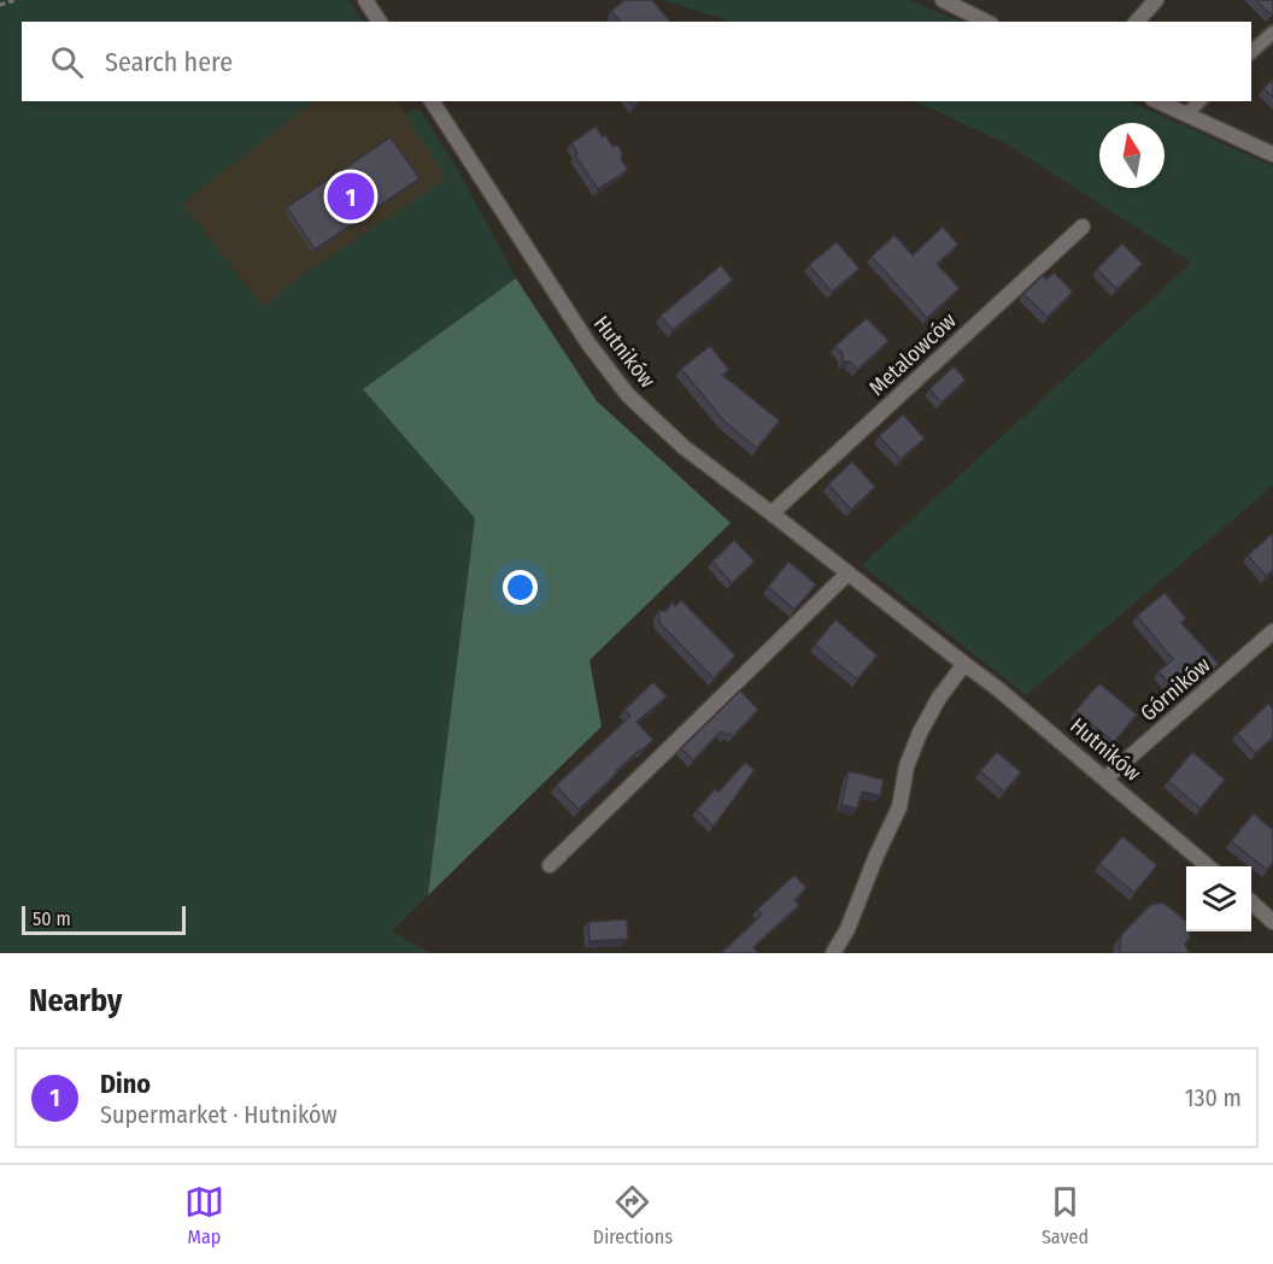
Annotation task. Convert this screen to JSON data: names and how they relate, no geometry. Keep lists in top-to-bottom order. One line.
{"streets":{"street":["Hutników","Metalowców","Górników"]},"crossings":[["Hutników","Metalowców"],["Hutników","Górników"]],"scale_bar":"50 m","north":"top","page":{"search":"Search here","pins":"1","scale":"50 m","heading":"Nearby","list":[{"mark":"1","name":"Dino","note":"Supermarket · Hutników","value":"130 m"}],"nav":["Map","Directions","Saved"]}}
